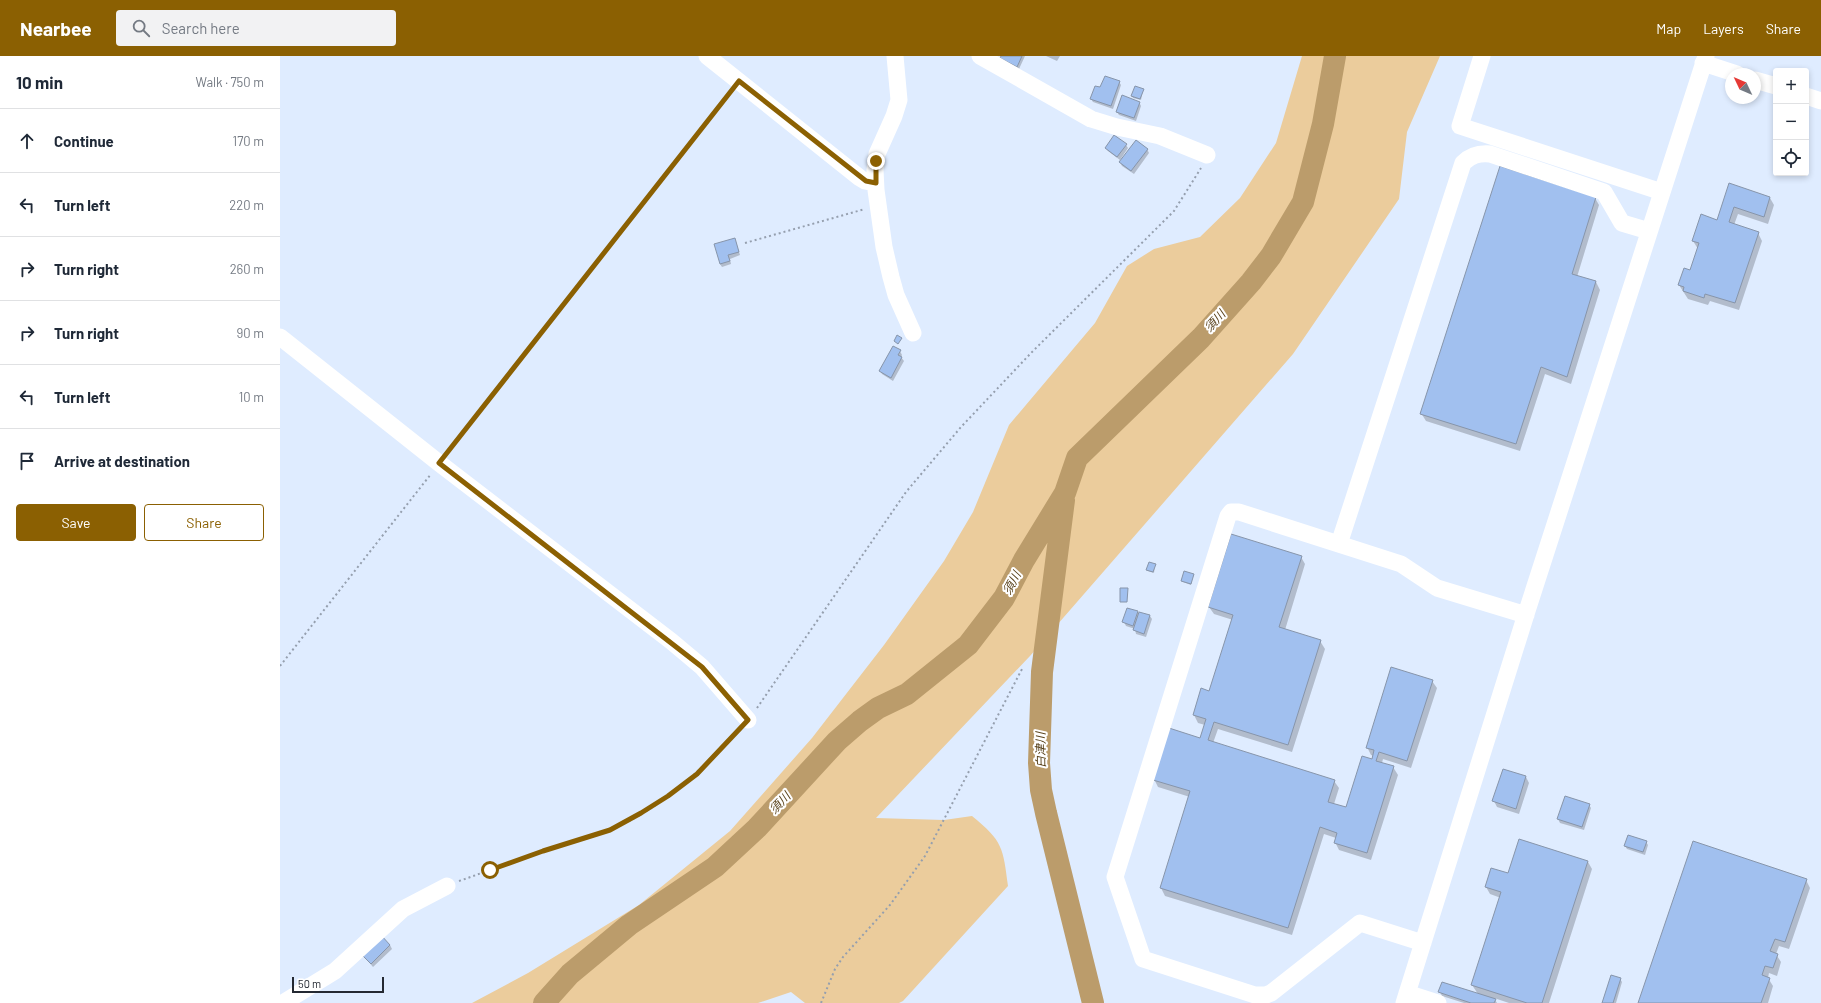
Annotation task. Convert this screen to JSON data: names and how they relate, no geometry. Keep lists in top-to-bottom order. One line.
{"water":["須川","白津川"],"scale_bar":"50 m","north":"top left","page":{"header":"Nearbee","search":"Search here","nav":["Map","Layers","Share"],"heading":["10 min","Walk · 750 m"],"map_buttons":["+","−"],"list":[["Continue","170 m"],["Turn left","220 m"],["Turn right","260 m"],["Turn right","90 m"],["Turn left","10 m"],"Arrive at destination"],"buttons":["Save","Share"],"scale":"50 m"}}
